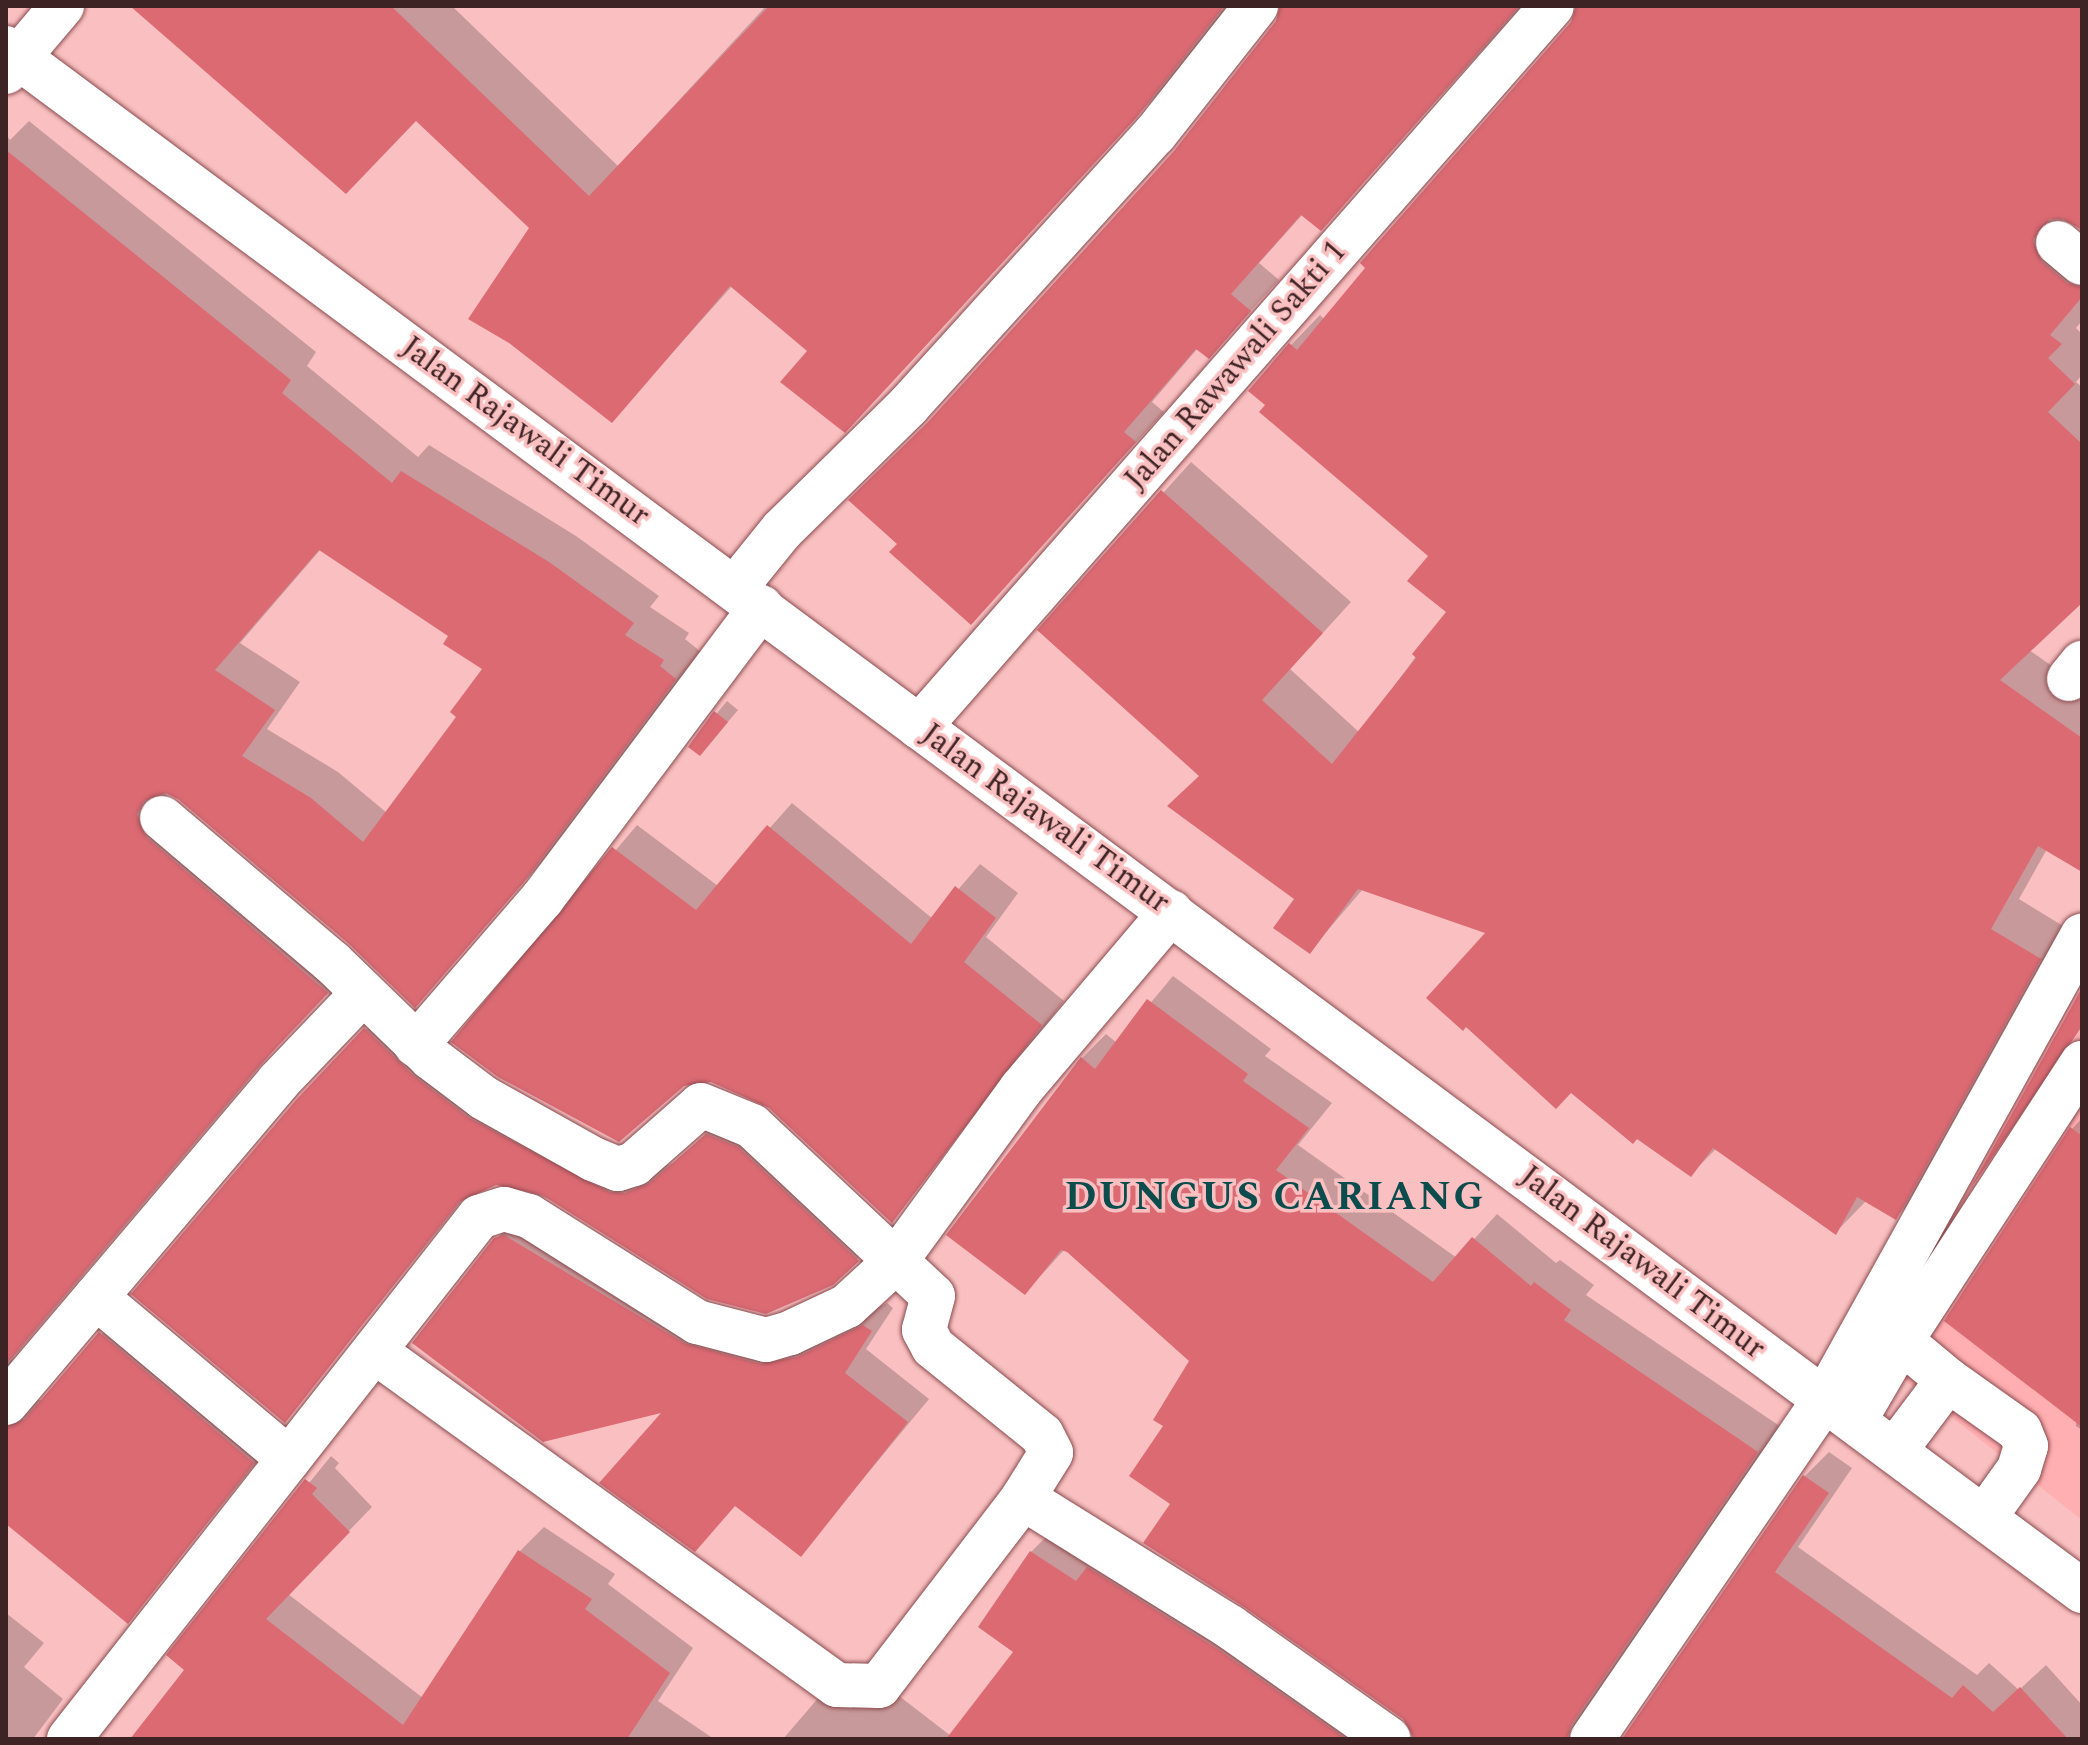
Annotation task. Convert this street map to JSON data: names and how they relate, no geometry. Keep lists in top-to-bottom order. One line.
{"streets":{"street":["Jalan Rawawali Sakti 1","Jalan Rajawali Timur"]},"crossings":[["Jalan Rawawali Sakti 1","Jalan Rajawali Timur"]],"districts":["DUNGUS CARIANG"]}
